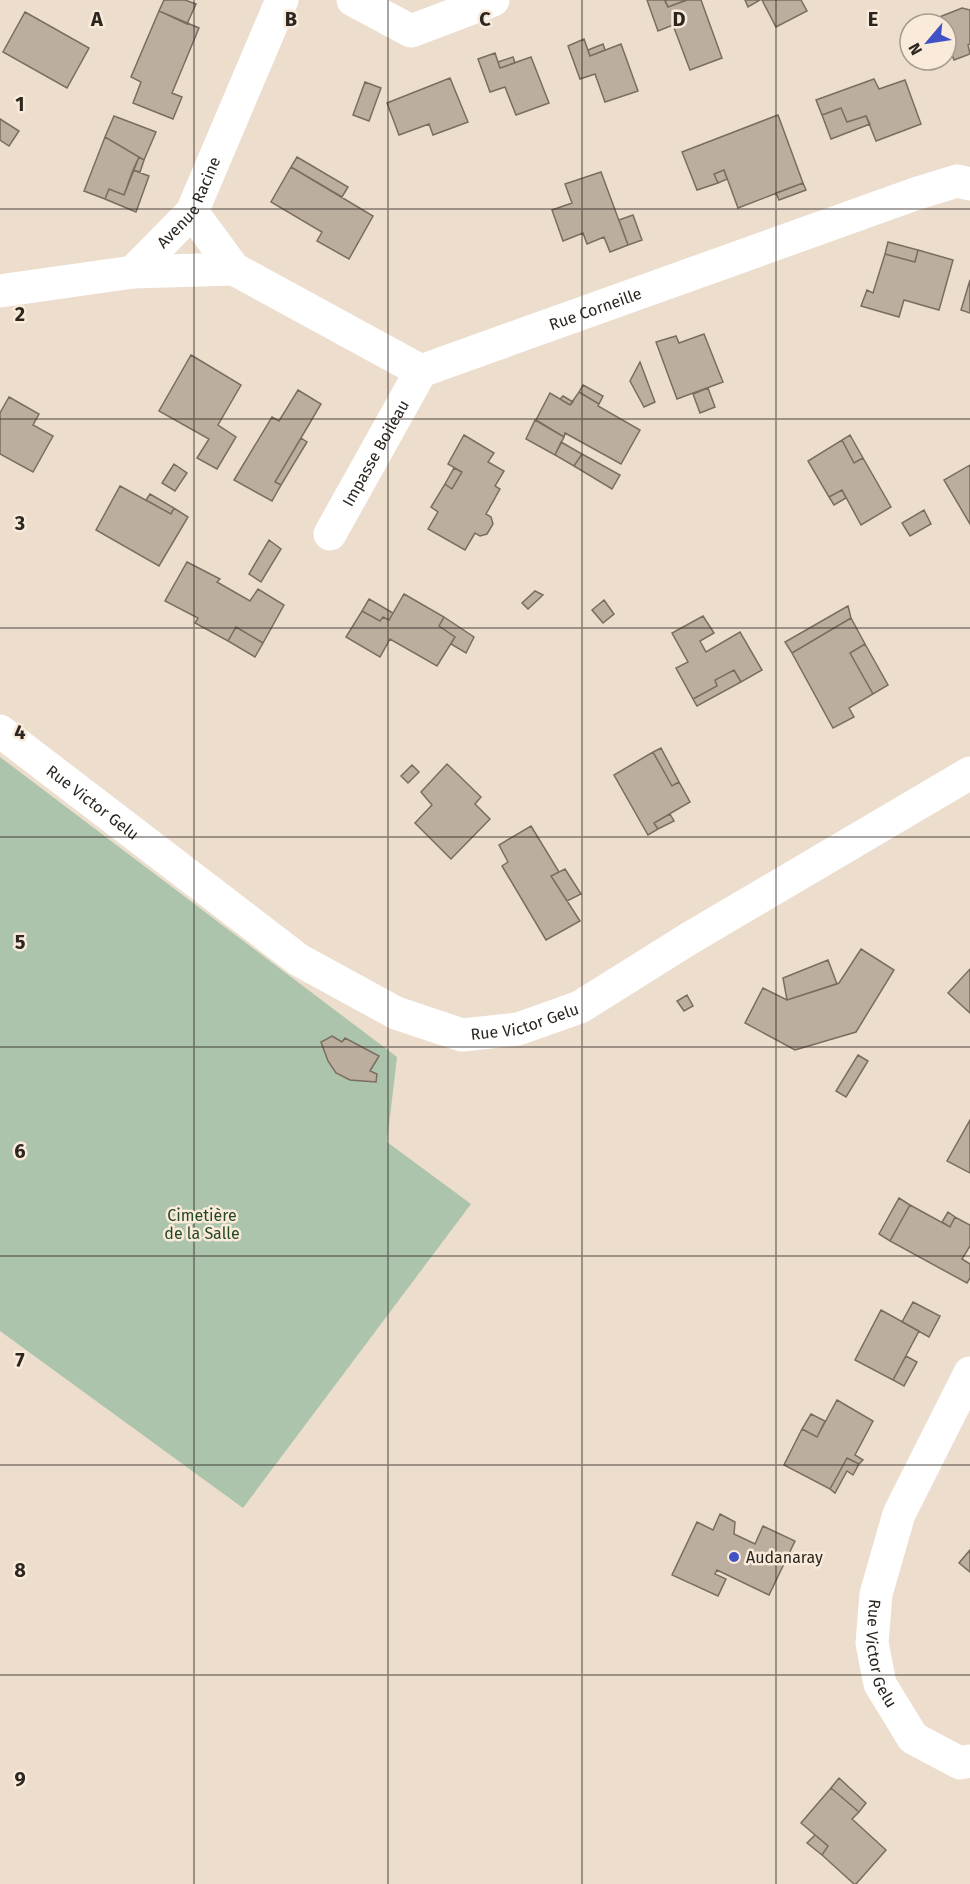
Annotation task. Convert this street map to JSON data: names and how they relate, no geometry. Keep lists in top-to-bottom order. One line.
{"streets":{"street":["Avenue Racine","Rue Corneille","Impasse Boileau","Rue Victor Gelu"]},"crossings":[["Rue Corneille","Impasse Boileau"]],"parks":["Cimetière de la Salle"],"places":["Audanaray"],"north":"bottom left","grid":{"columns":["A","B","C","D","E"],"rows":["1","2","3","4","5","6","7","8","9"]}}
